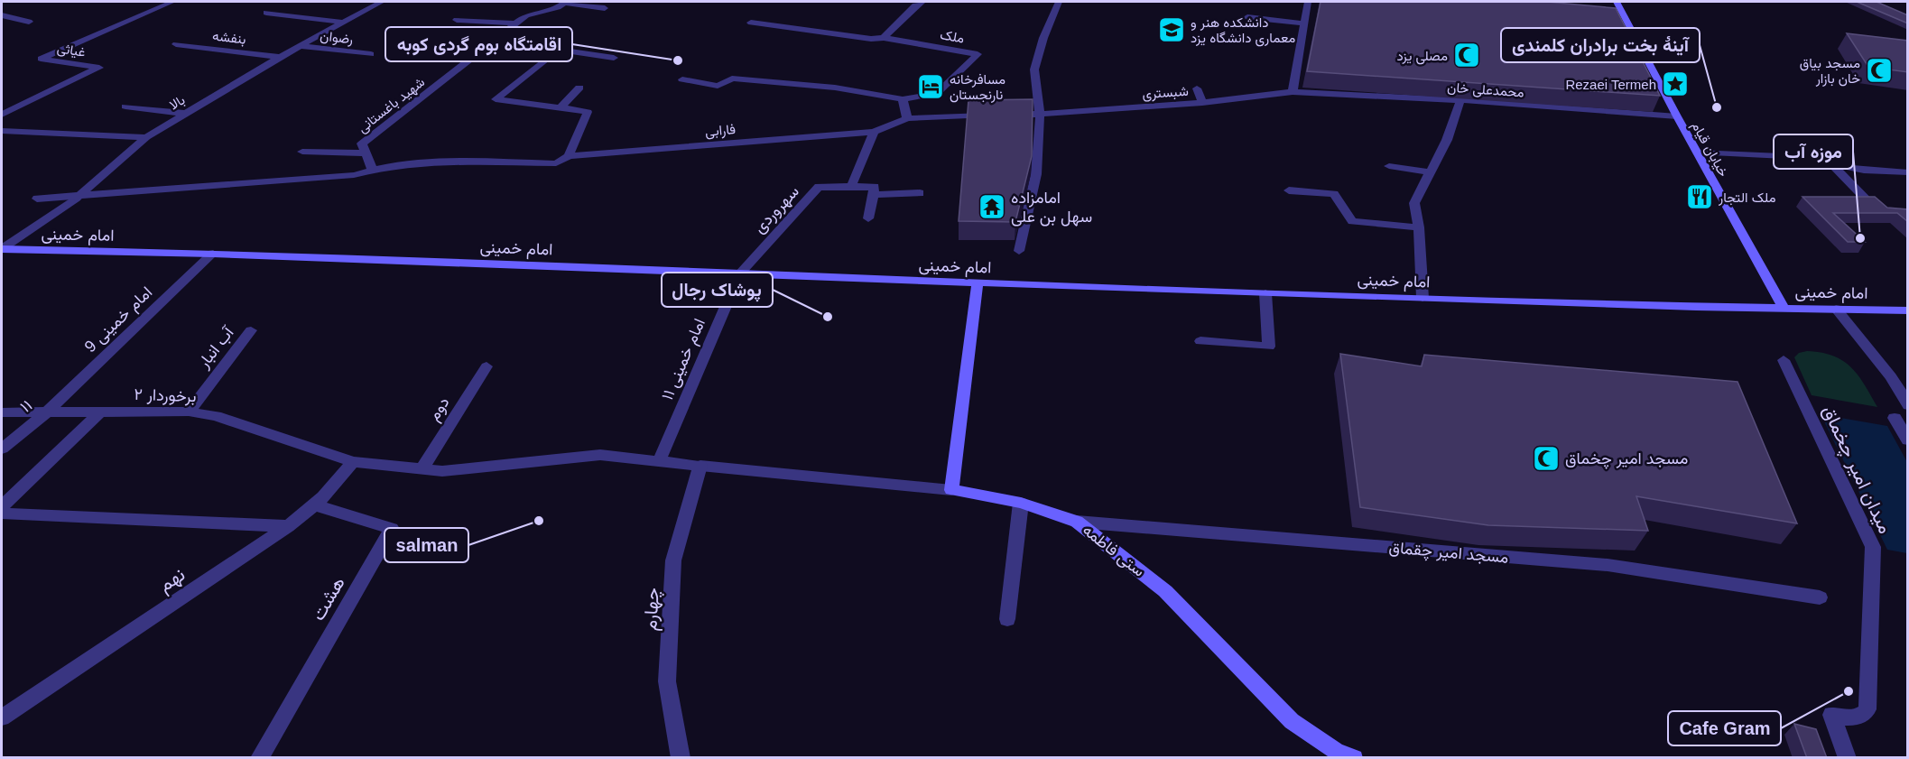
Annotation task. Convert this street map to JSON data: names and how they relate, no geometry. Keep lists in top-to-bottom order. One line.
{"streets":{"main road":["خیابان قیام","امام خمینی","ستی فاطمه"],"street":["ملک","بنفشه","رضوان","غیاثی","محمدعلی خان","شبستری","بالا","شهید باغستانی","فارابی","سهروردی","امام خمینی 9","آب انبار","امام خمینی ۱۱","برخوردار ۲","۱۱","دوم","میدان امیر چخماق","مسجد امیر چقماق","نهم","هشت","چهارم"]},"crossings":[["بنفشه","بالا"],["رضوان","بالا"],["محمدعلی خان","شبستری"],["محمدعلی خان","خیابان قیام"],["شبستری","فارابی"],["بالا","فارابی"],["بالا","امام خمینی"],["شهید باغستانی","فارابی"],["خیابان قیام","امام خمینی"],["سهروردی","امام خمینی"],["سهروردی","امام خمینی ۱۱"],["امام خمینی","امام خمینی 9"],["امام خمینی","امام خمینی ۱۱"],["امام خمینی 9","برخوردار ۲"],["امام خمینی 9","۱۱"],["آب انبار","برخوردار ۲"],["امام خمینی ۱۱","برخوردار ۲"],["برخوردار ۲","۱۱"],["برخوردار ۲","دوم"],["برخوردار ۲","ستی فاطمه"],["برخوردار ۲","نهم"],["برخوردار ۲","چهارم"],["ستی فاطمه","مسجد امیر چقماق"],["نهم","هشت"]],"places":{"school or university":["دانشکده هنر و معماری دانشگاه یزد"],"mosque":["مصلی یزد","مسجد بیاق خان بازار","مسجد امیر چخماق"],"other":["اقامتگاه بوم گردی کوبه","آینهٔ بخت برادران کلمندی","موزه آب","پوشاک رجال","salman","Cafe Gram"],"place":["Rezaei Termeh"],"hotel":["مسافرخانه نارنجستان"],"restaurant":["ملک التجار"],"temple":["امامزاده سهل بن علی"]}}
